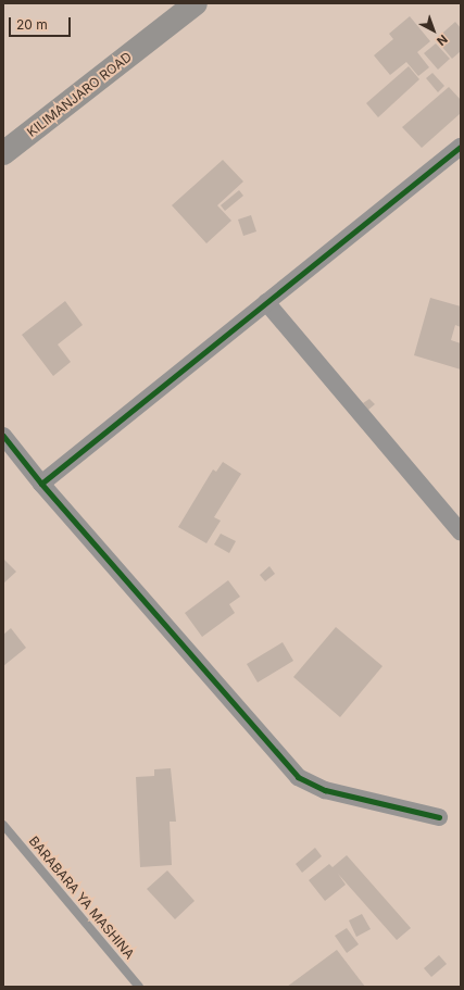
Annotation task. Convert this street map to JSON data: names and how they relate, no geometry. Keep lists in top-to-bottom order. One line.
{"streets":{"main road":["KILIMANJARO ROAD"],"lane":["BARABARA YA MASHINA"]},"scale_bar":"20 m","north":"bottom right"}
